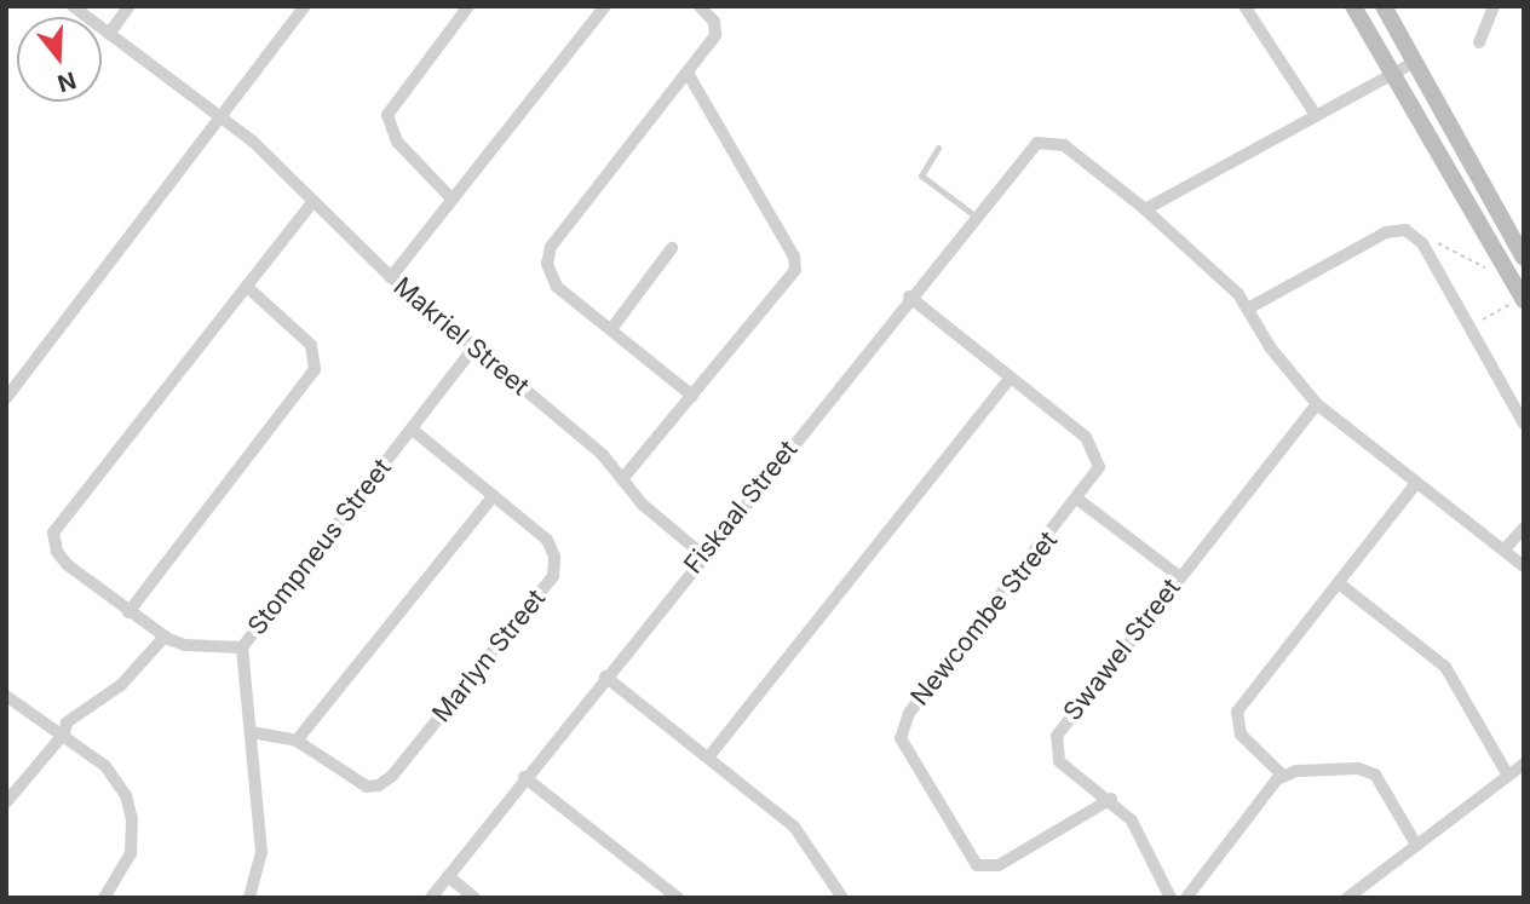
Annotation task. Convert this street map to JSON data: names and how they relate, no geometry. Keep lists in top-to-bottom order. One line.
{"streets":{"street":["Makriel Street","Fiskaal Street","Stompneus Street","Newcombe Street","Swawel Street","Marlyn Street"]},"crossings":[["Makriel Street","Fiskaal Street"],["Makriel Street","Stompneus Street"],["Fiskaal Street","Newcombe Street"],["Stompneus Street","Marlyn Street"],["Newcombe Street","Swawel Street"]],"north":"bottom"}
